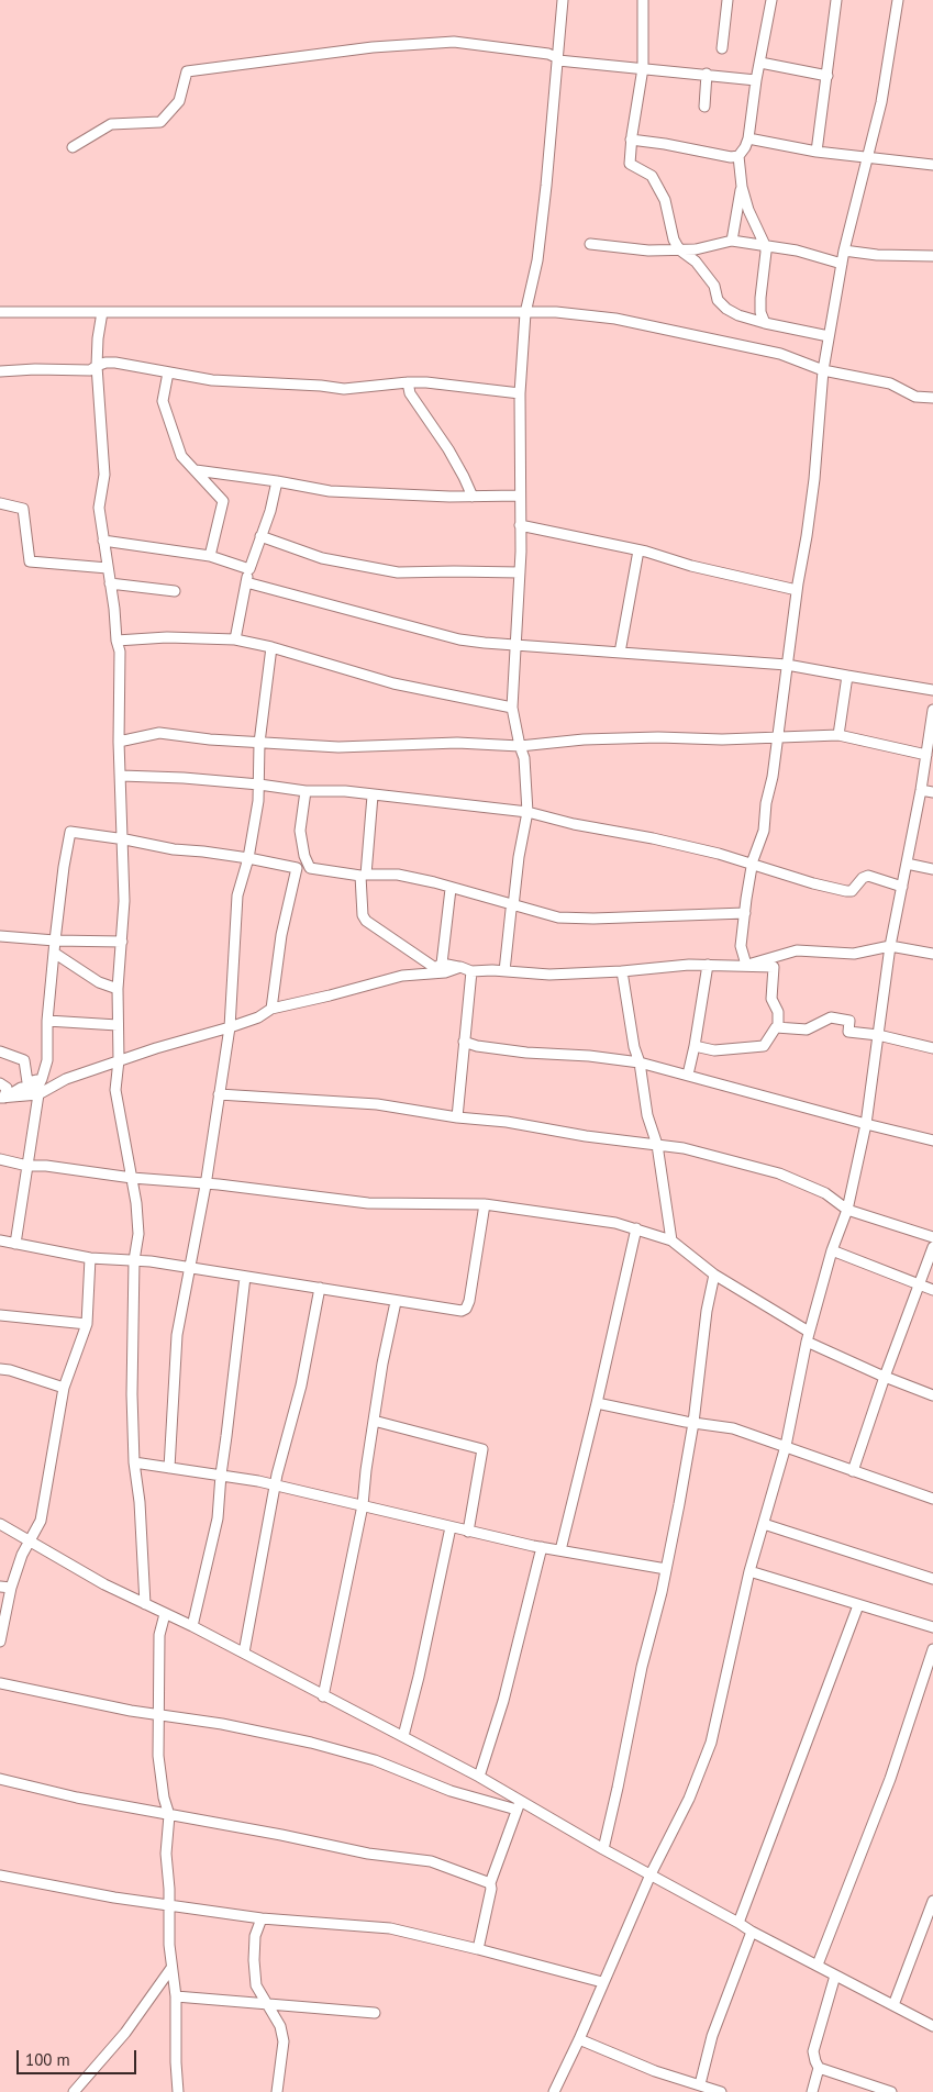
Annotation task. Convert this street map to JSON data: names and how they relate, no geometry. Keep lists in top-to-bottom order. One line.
{"scale_bar":"100 m"}
